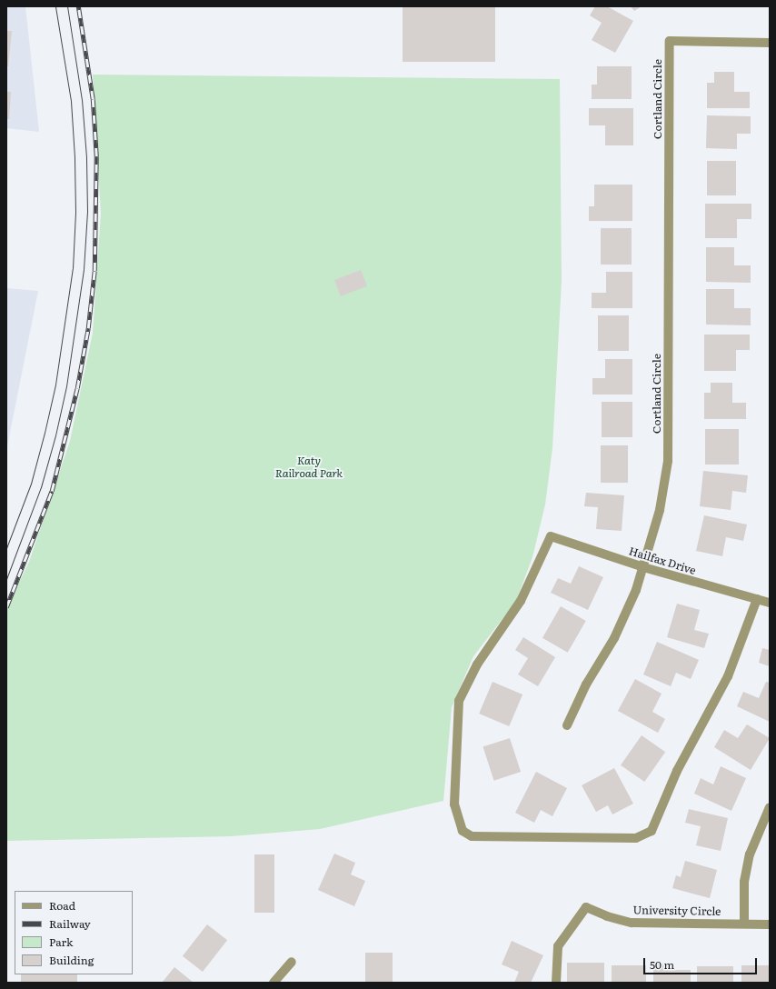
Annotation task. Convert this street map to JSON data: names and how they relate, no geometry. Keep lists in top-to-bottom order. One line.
{"streets":{"street":["Cortland Circle","Hailfax Drive","University Circle"]},"crossings":[["Cortland Circle","Hailfax Drive"]],"parks":["Katy Railroad Park"],"legend":["Road","Railway","Park","Building"],"scale_bar":"50 m"}
